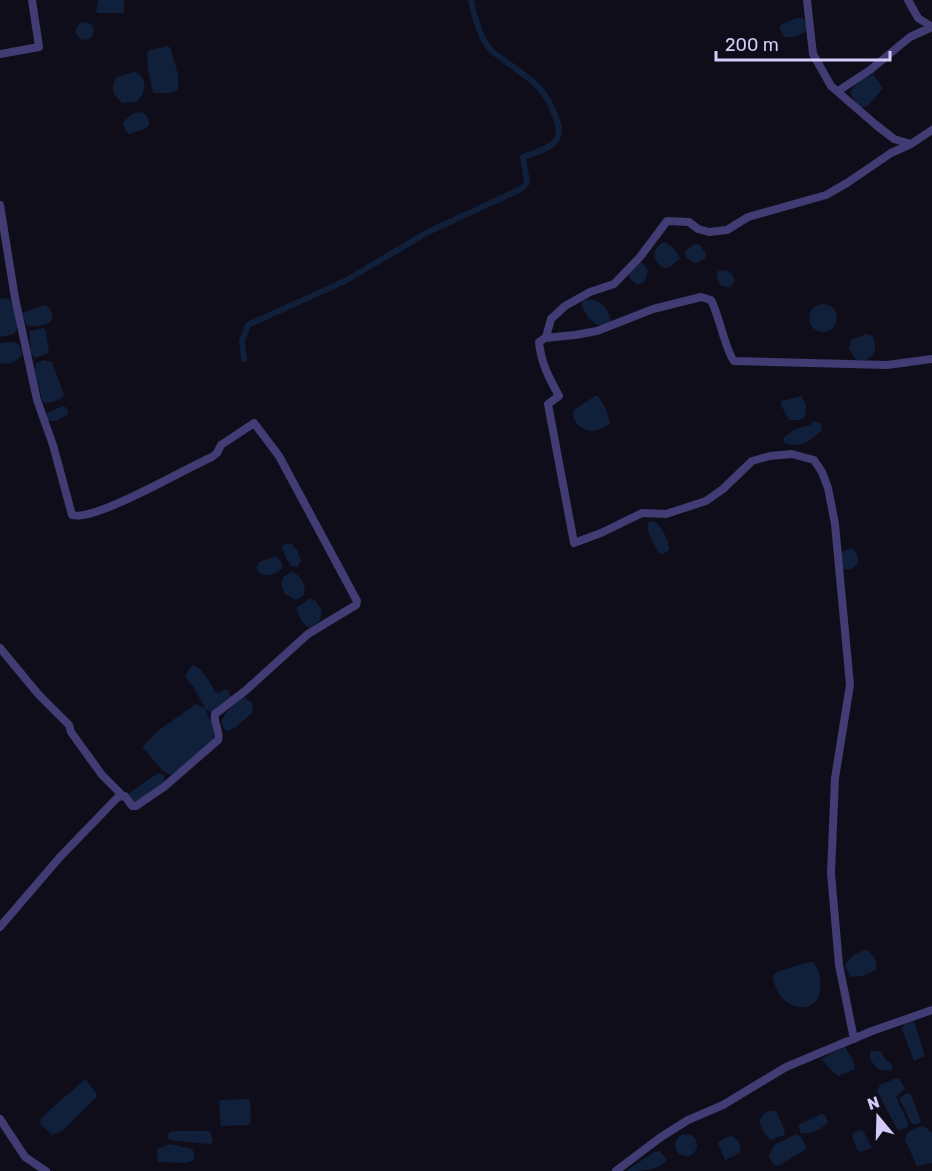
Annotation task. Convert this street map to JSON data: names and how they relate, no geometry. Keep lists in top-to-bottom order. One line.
{"scale_bar":"200 m","north":"top"}
